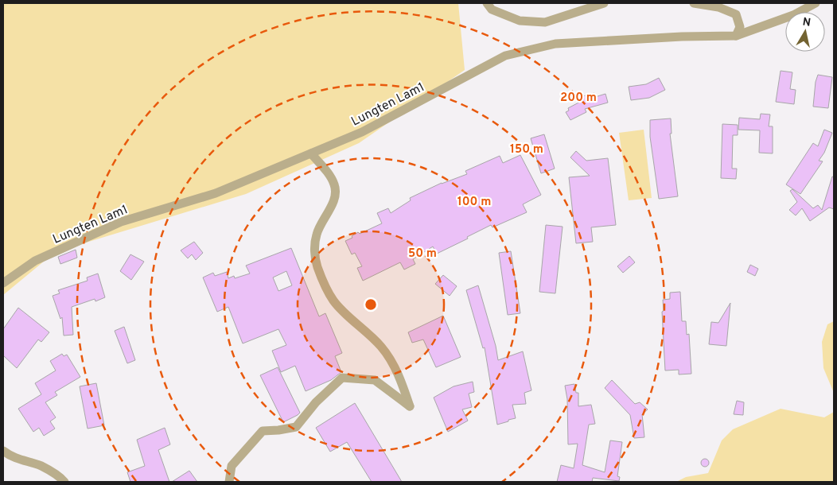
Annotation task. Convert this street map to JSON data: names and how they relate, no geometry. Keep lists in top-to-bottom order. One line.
{"streets":{"street":["Lungten Lam1"]},"north":"top","rings":["200 m","150 m","100 m","50 m"]}
